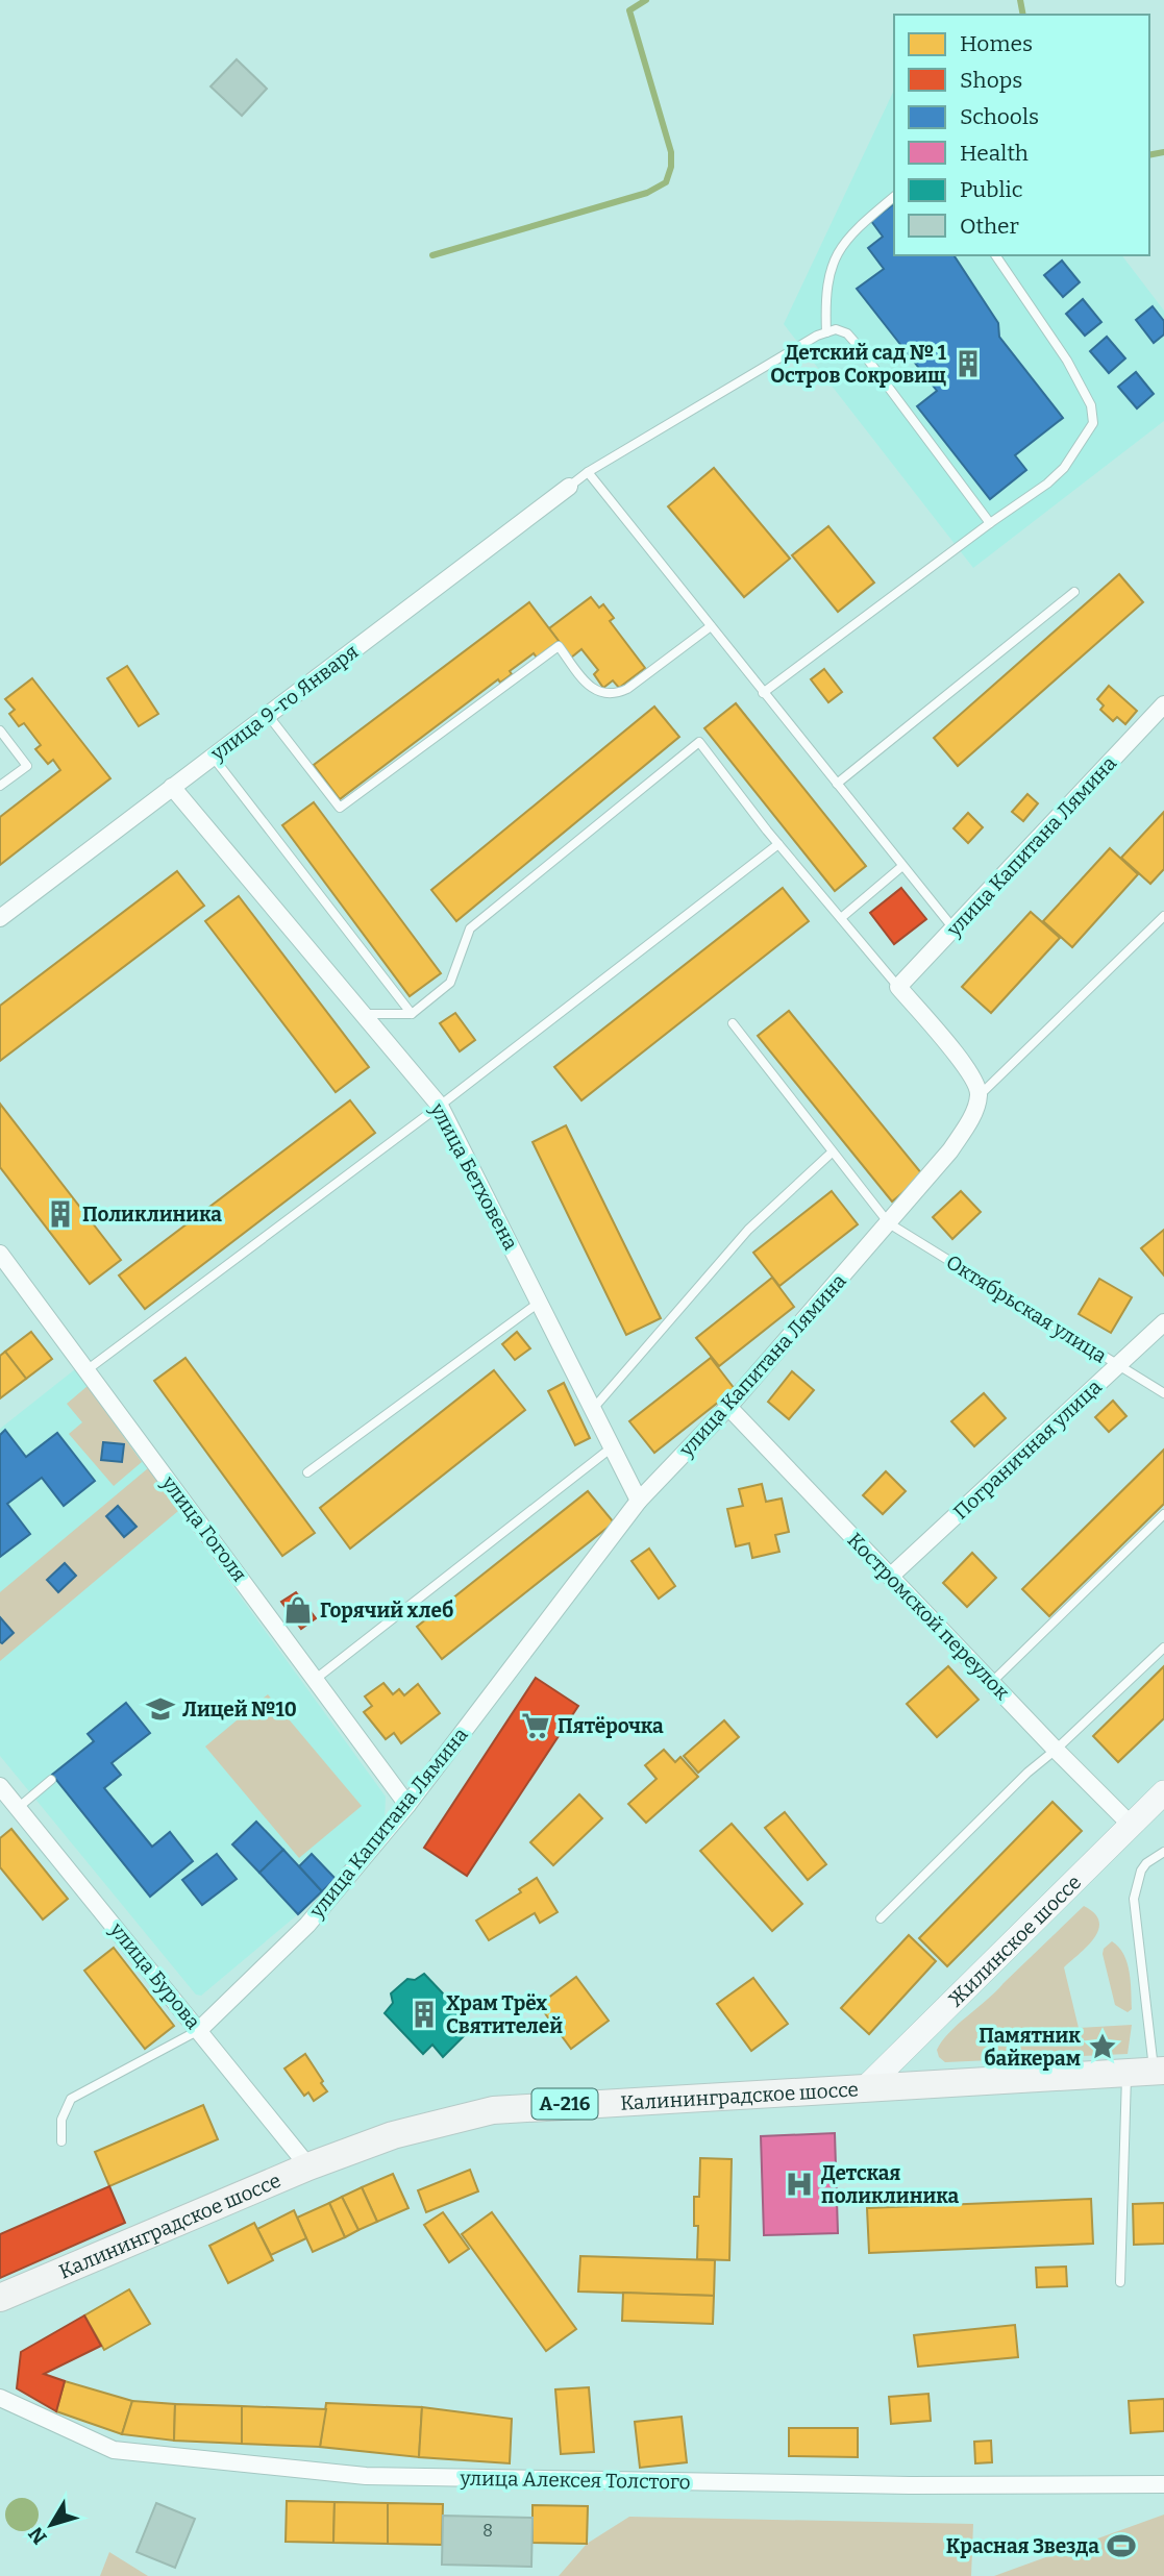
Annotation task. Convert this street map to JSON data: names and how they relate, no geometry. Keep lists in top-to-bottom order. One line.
{"streets":{"main road":["Калининградское шоссе","А-216"],"street":["улица 9-го Января","улица Капитана Лямина","улица Бетховена","Пограничная улица","улица Гоголя","Костромской переулок","Жилинское шоссе","улица Бурова","улица Алексея Толстого"],"lane":["Октябрьская улица"]},"crossings":[["улица 9-го Января","улица Бетховена"],["улица Капитана Лямина","улица Бетховена"],["улица Капитана Лямина","Октябрьская улица"],["улица Капитана Лямина","улица Гоголя"],["улица Капитана Лямина","Костромской переулок"],["улица Капитана Лямина","улица Бурова"],["Октябрьская улица","Пограничная улица"],["Пограничная улица","Костромской переулок"],["Костромской переулок","Жилинское шоссе"],["Жилинское шоссе","Калининградское шоссе"],["улица Бурова","Калининградское шоссе"]],"places":{"building":["Детский сад № 1 Остров Сокровищ","Поликлиника","Храм Трёх Святителей"],"shop":["Горячий хлеб"],"school or university":["Лицей №10"],"supermarket":["Пятёрочка"],"place":["Памятник байкерам"],"hospital":["Детская поликлиника"],"sports":["Красная Звезда"]},"house_numbers":["8"],"legend":["Homes","Shops","Schools","Health","Public","Other"],"north":"bottom left"}
